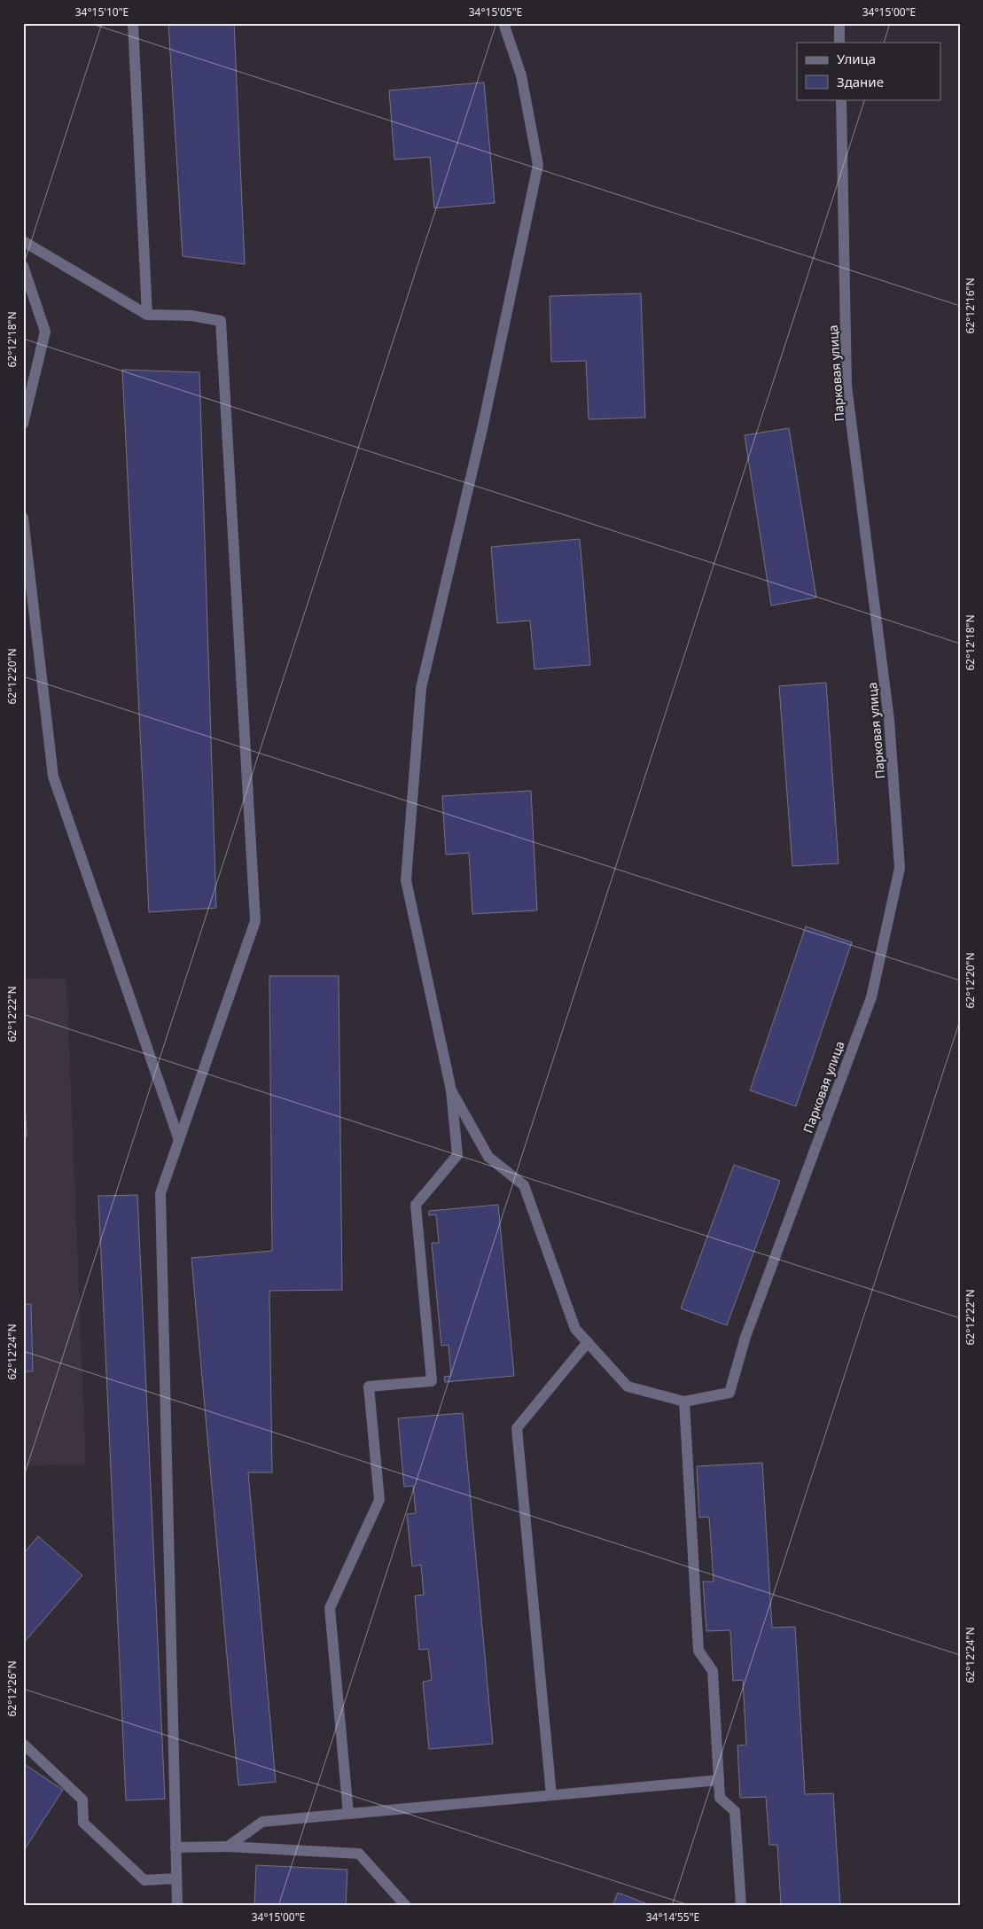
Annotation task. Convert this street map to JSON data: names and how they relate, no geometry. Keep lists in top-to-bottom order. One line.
{"streets":{"street":["Парковая улица"]},"legend":["Улица","Здание"],"coordinates":["34°15'10\"E","34°15'05\"E","34°15'00\"E","62°12'16\"N","62°12'18\"N","62°12'20\"N","62°12'22\"N","62°12'24\"N","62°12'26\"N","34°14'55\"E"]}
